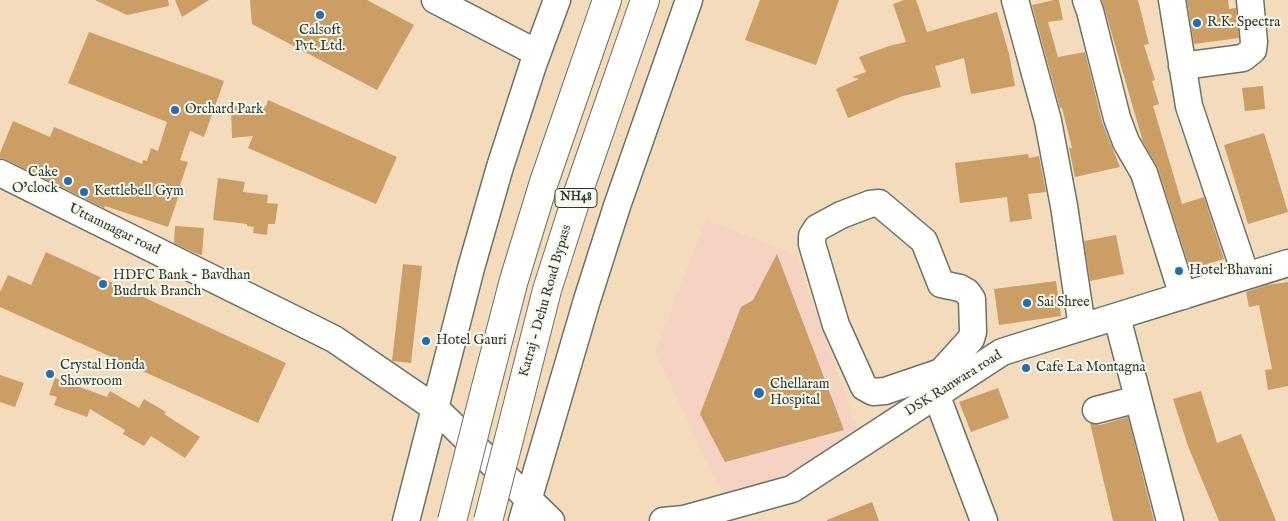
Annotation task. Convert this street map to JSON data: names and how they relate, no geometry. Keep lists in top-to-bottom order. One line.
{"streets":{"highway":["NH48","Katraj - Dehu Road Bypass"],"street":["Uttamnagar road","DSK Ranwara road"]},"places":["Calsoft Pvt. Ltd.","R.K. Spectra","Orchard Park","Cake O'clock","Kettlebell Gym","Hotel Bhavani","HDFC Bank - Bavdhan Budruk Branch","Sai Shree","Hotel Gauri","Cafe La Montagna","Crystal Honda Showroom","Chellaram Hospital"]}
